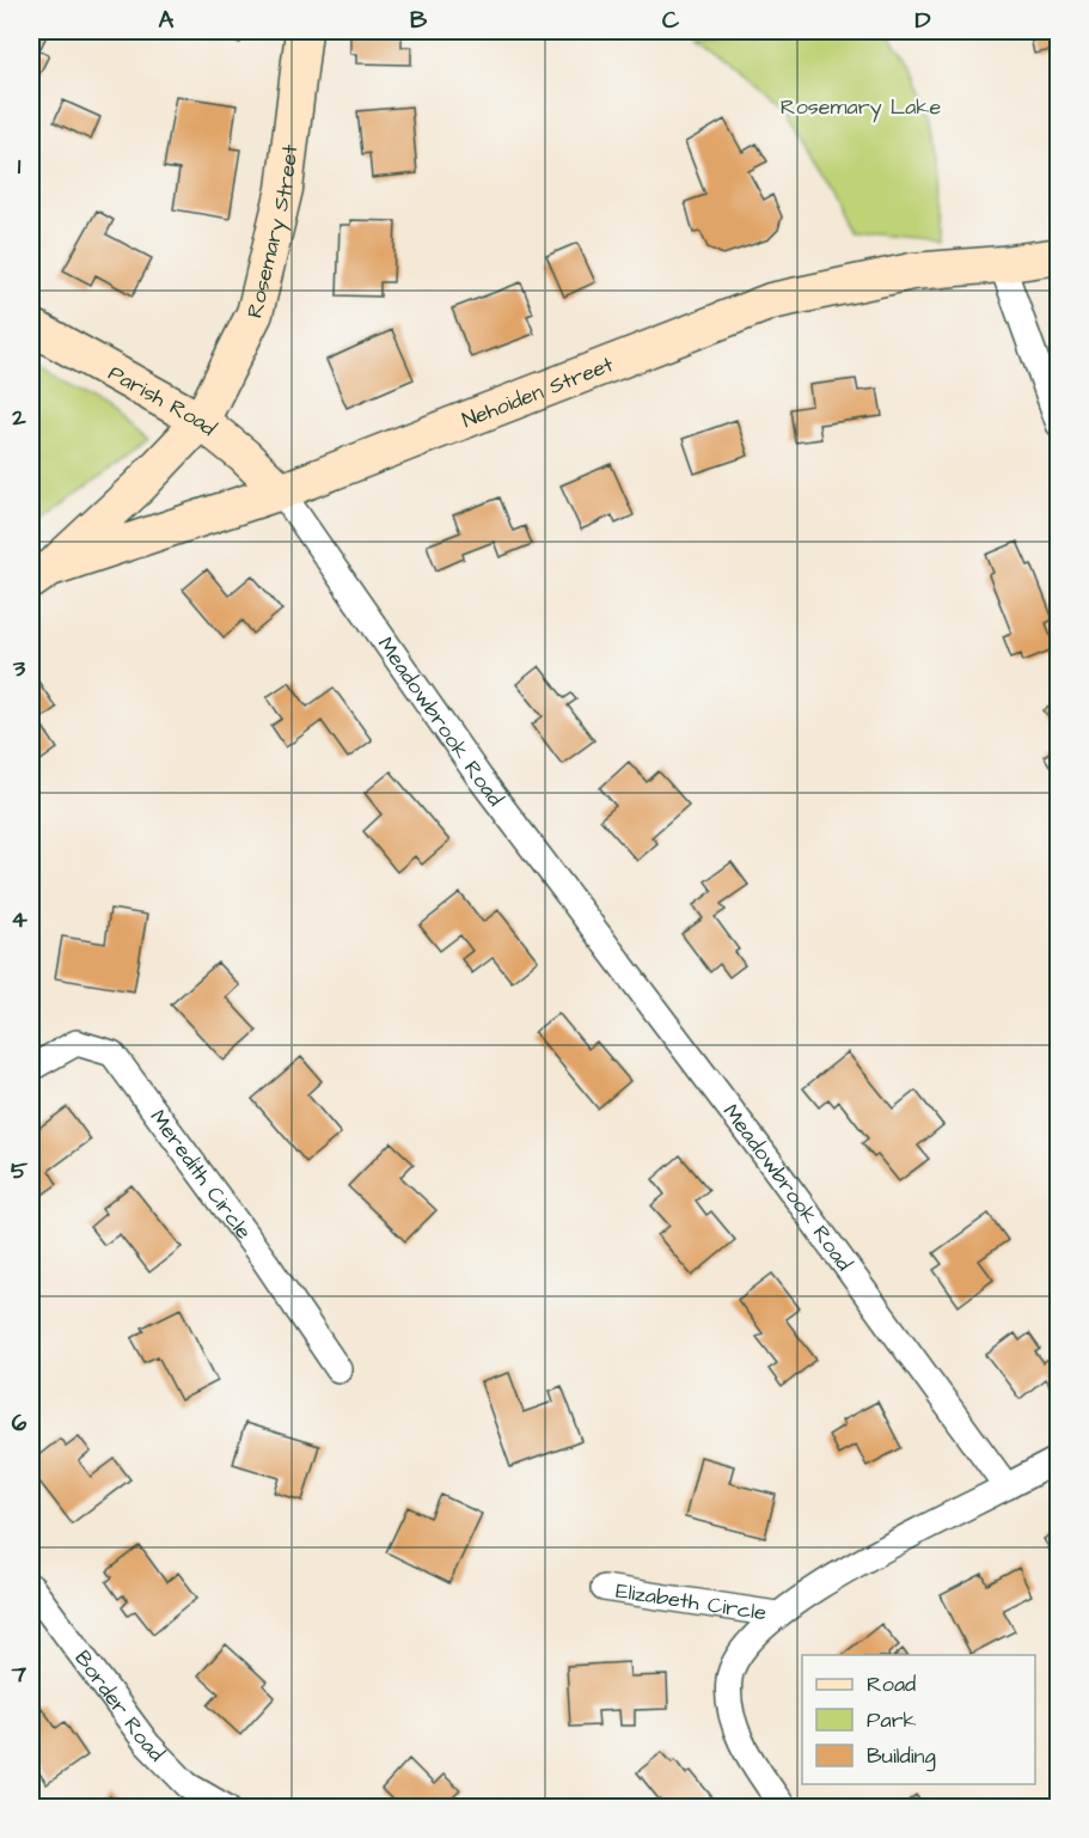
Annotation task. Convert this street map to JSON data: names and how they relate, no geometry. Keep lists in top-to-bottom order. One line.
{"streets":{"street":["Rosemary Street","Nehoiden Street","Parish Road","Meadowbrook Road","Meredith Circle","Elizabeth Circle","Border Road"]},"crossings":[["Rosemary Street","Nehoiden Street"],["Rosemary Street","Parish Road"],["Nehoiden Street","Parish Road"],["Nehoiden Street","Meadowbrook Road"],["Parish Road","Meadowbrook Road"]],"parks":["Rosemary Lake"],"legend":["Road","Park","Building"],"grid":{"columns":["A","B","C","D"],"rows":["1","2","3","4","5","6","7"]}}
